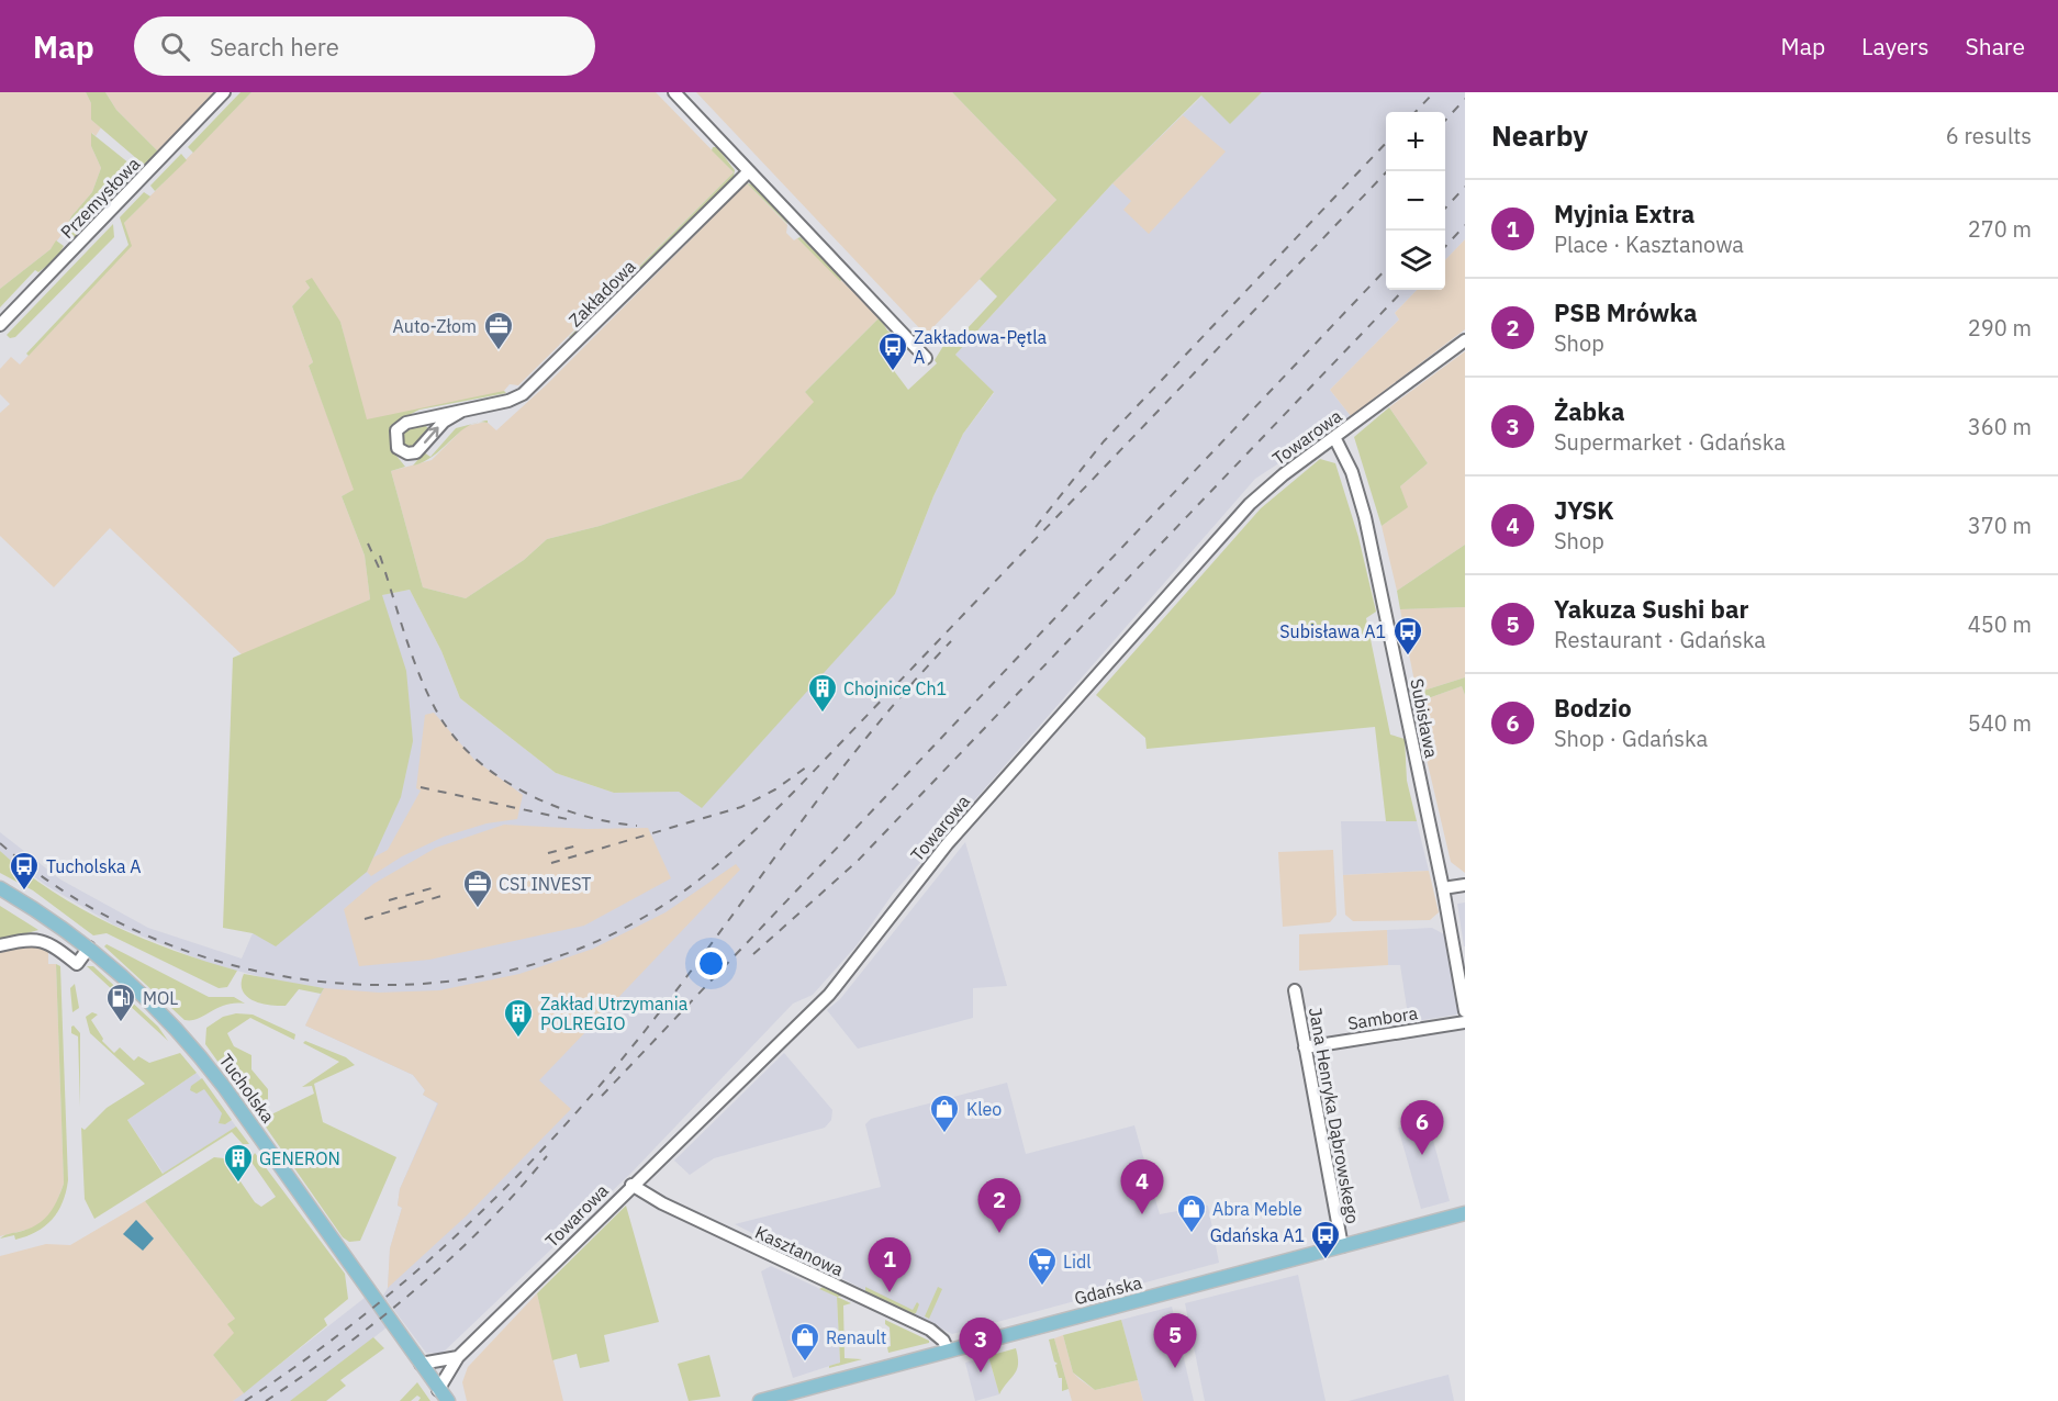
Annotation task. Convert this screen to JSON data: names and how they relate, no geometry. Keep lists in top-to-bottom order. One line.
{"streets":{"main road":["Tucholska","Gdańska"],"street":["Przemysłowa","Zakładowa","Towarowa","Subisława","Sambora","Jana Henryka Dąbrowskego","Kasztanowa"]},"crossings":[["Towarowa","Subisława"],["Towarowa","Tucholska"],["Towarowa","Kasztanowa"],["Sambora","Jana Henryka Dąbrowskego"],["Jana Henryka Dąbrowskego","Gdańska"],["Kasztanowa","Gdańska"]],"places":{"office":["Auto-Złom","CSI INVEST"],"bus stop":["Zakładowa-Pętla A","Subisława A1","Tucholska A","Gdańska A1"],"building":["Chojnice Ch1","Zakład Utrzymania POLREGIO","GENERON"],"fuel station":["MOL"],"shop":["Kleo","Abra Meble","Renault"],"supermarket":["Lidl"]},"page":{"header":"Map","search":"Search here","nav":["Map","Layers","Share"],"heading":["Nearby","6 results"],"map_buttons":["+","−"],"list":[{"mark":"1","name":"Myjnia Extra","note":"Place · Kasztanowa","value":"270 m"},{"mark":"2","name":"PSB Mrówka","note":"Shop","value":"290 m"},{"mark":"3","name":"Żabka","note":"Supermarket · Gdańska","value":"360 m"},{"mark":"4","name":"JYSK","note":"Shop","value":"370 m"},{"mark":"5","name":"Yakuza Sushi bar","note":"Restaurant · Gdańska","value":"450 m"},{"mark":"6","name":"Bodzio","note":"Shop · Gdańska","value":"540 m"}],"pins":["6","4","2","1","5","3"]}}
